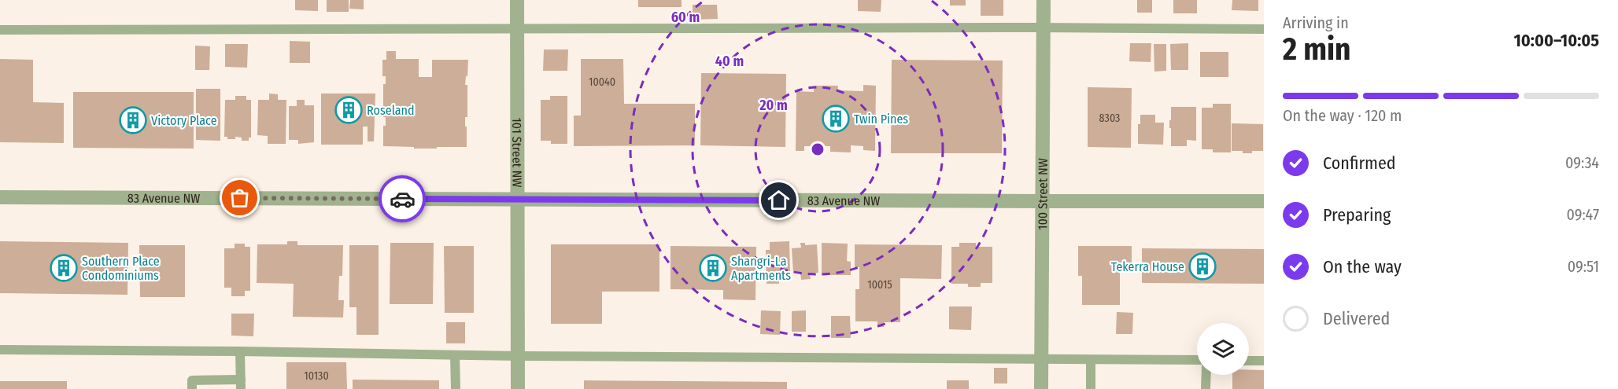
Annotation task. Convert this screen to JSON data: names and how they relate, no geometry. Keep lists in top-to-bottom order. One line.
{"streets":{"street":["101 Street NW","100 Street NW","83 Avenue NW"]},"crossings":[["101 Street NW","83 Avenue NW"],["100 Street NW","83 Avenue NW"]],"places":{"building":["Roseland","Twin Pines","Victory Place","Tekerra House","Southern Place Condominiums","Shangri-La Apartments"]},"house_numbers":["10040","8303","10015","10130"],"page":{"heading":["2 min","Arriving in","10:00–10:05"],"bar":"On the way · 120 m","list":[["Confirmed","09:34"],["Preparing","09:47"],["On the way","09:51"],"Delivered"]},"rings":["60 m","40 m","20 m"]}
